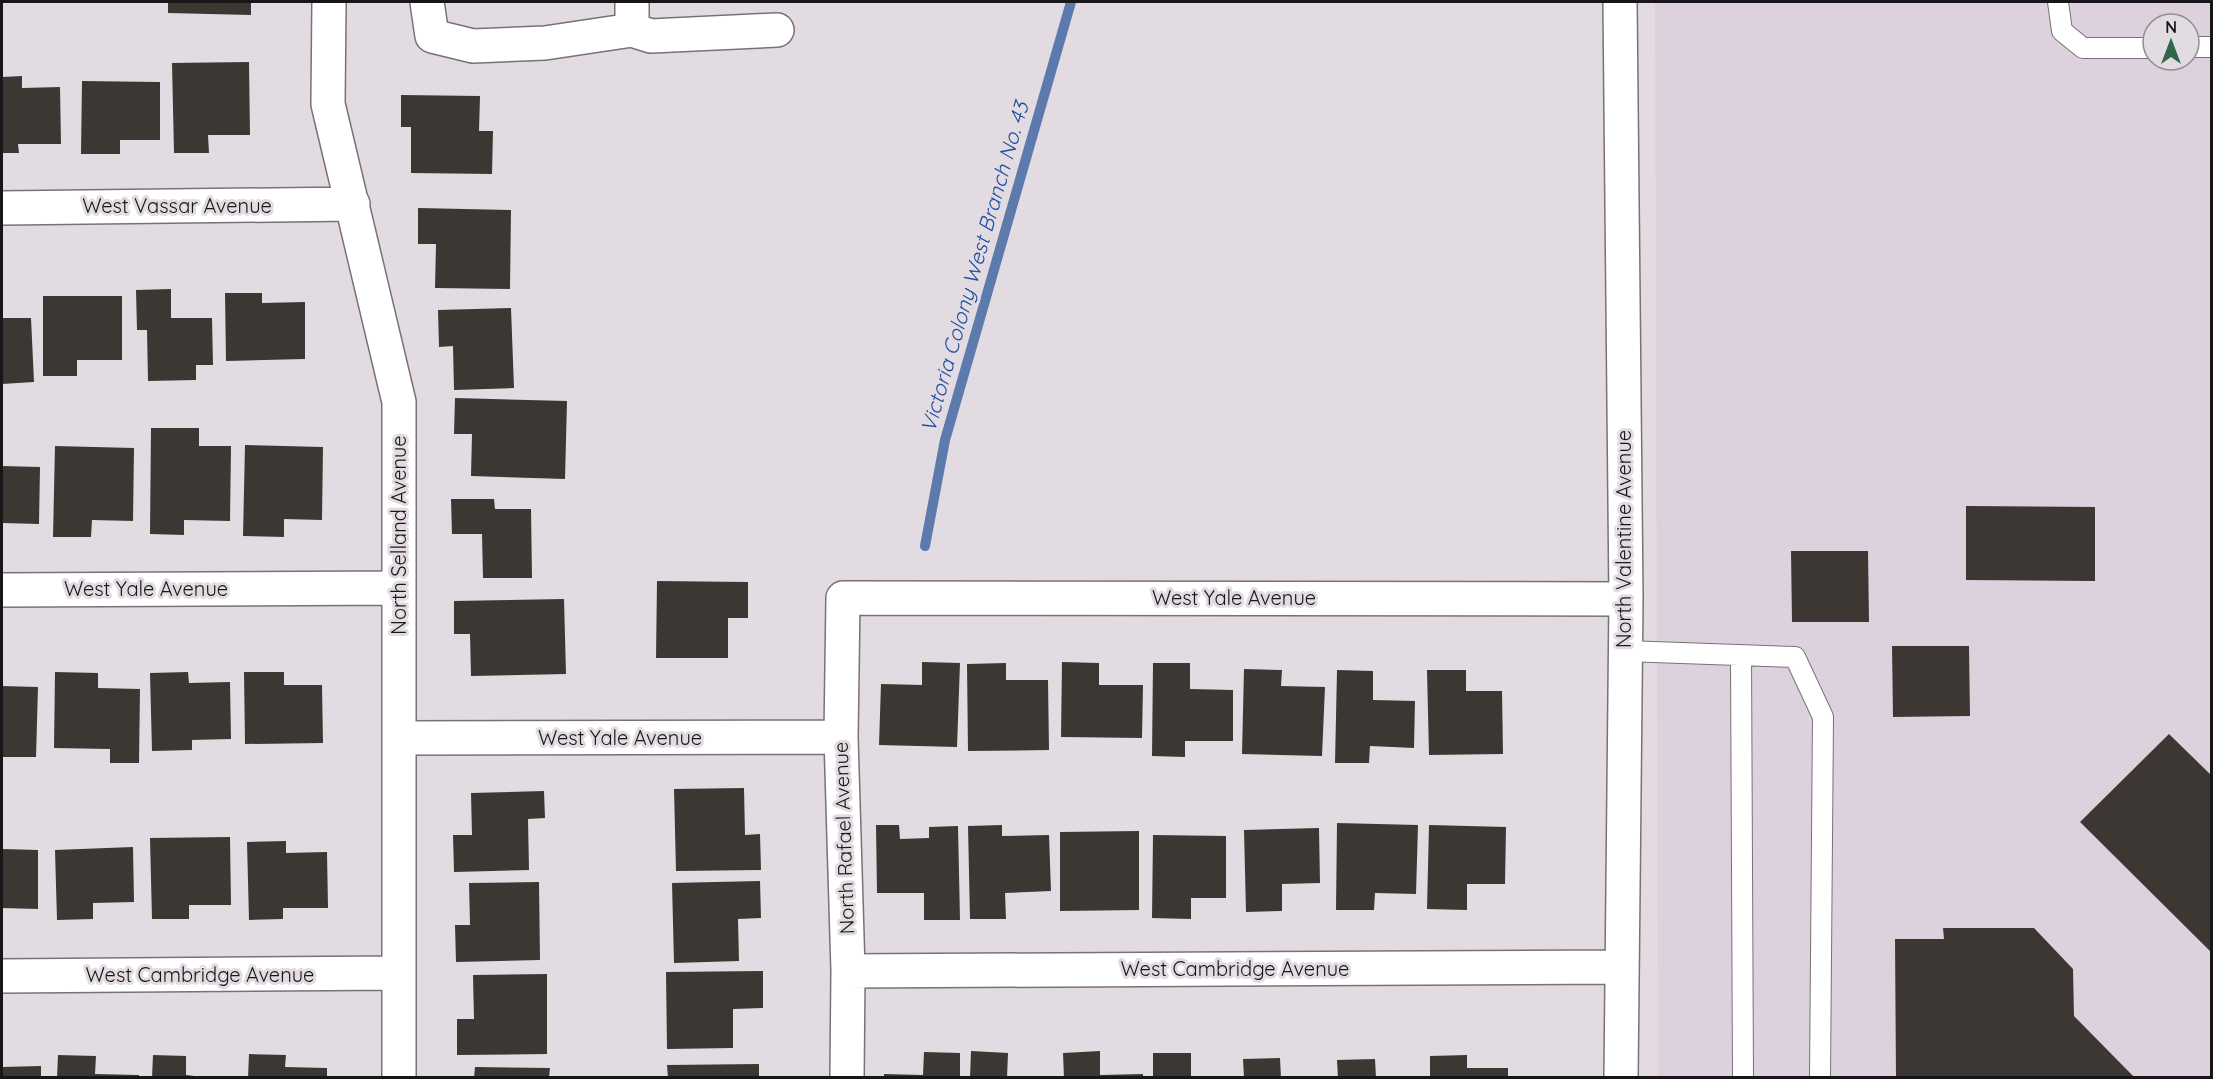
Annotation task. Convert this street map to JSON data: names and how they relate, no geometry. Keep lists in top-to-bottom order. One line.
{"streets":{"street":["West Vassar Avenue","North Selland Avenue","North Valentine Avenue","West Yale Avenue","North Rafael Avenue","West Cambridge Avenue"]},"crossings":[["West Vassar Avenue","North Selland Avenue"],["North Selland Avenue","West Yale Avenue"],["North Selland Avenue","West Cambridge Avenue"],["North Valentine Avenue","West Yale Avenue"],["North Valentine Avenue","West Cambridge Avenue"],["West Yale Avenue","North Rafael Avenue"],["North Rafael Avenue","West Cambridge Avenue"]],"water":["Victoria Colony West Branch No. 43"],"north":"top"}
